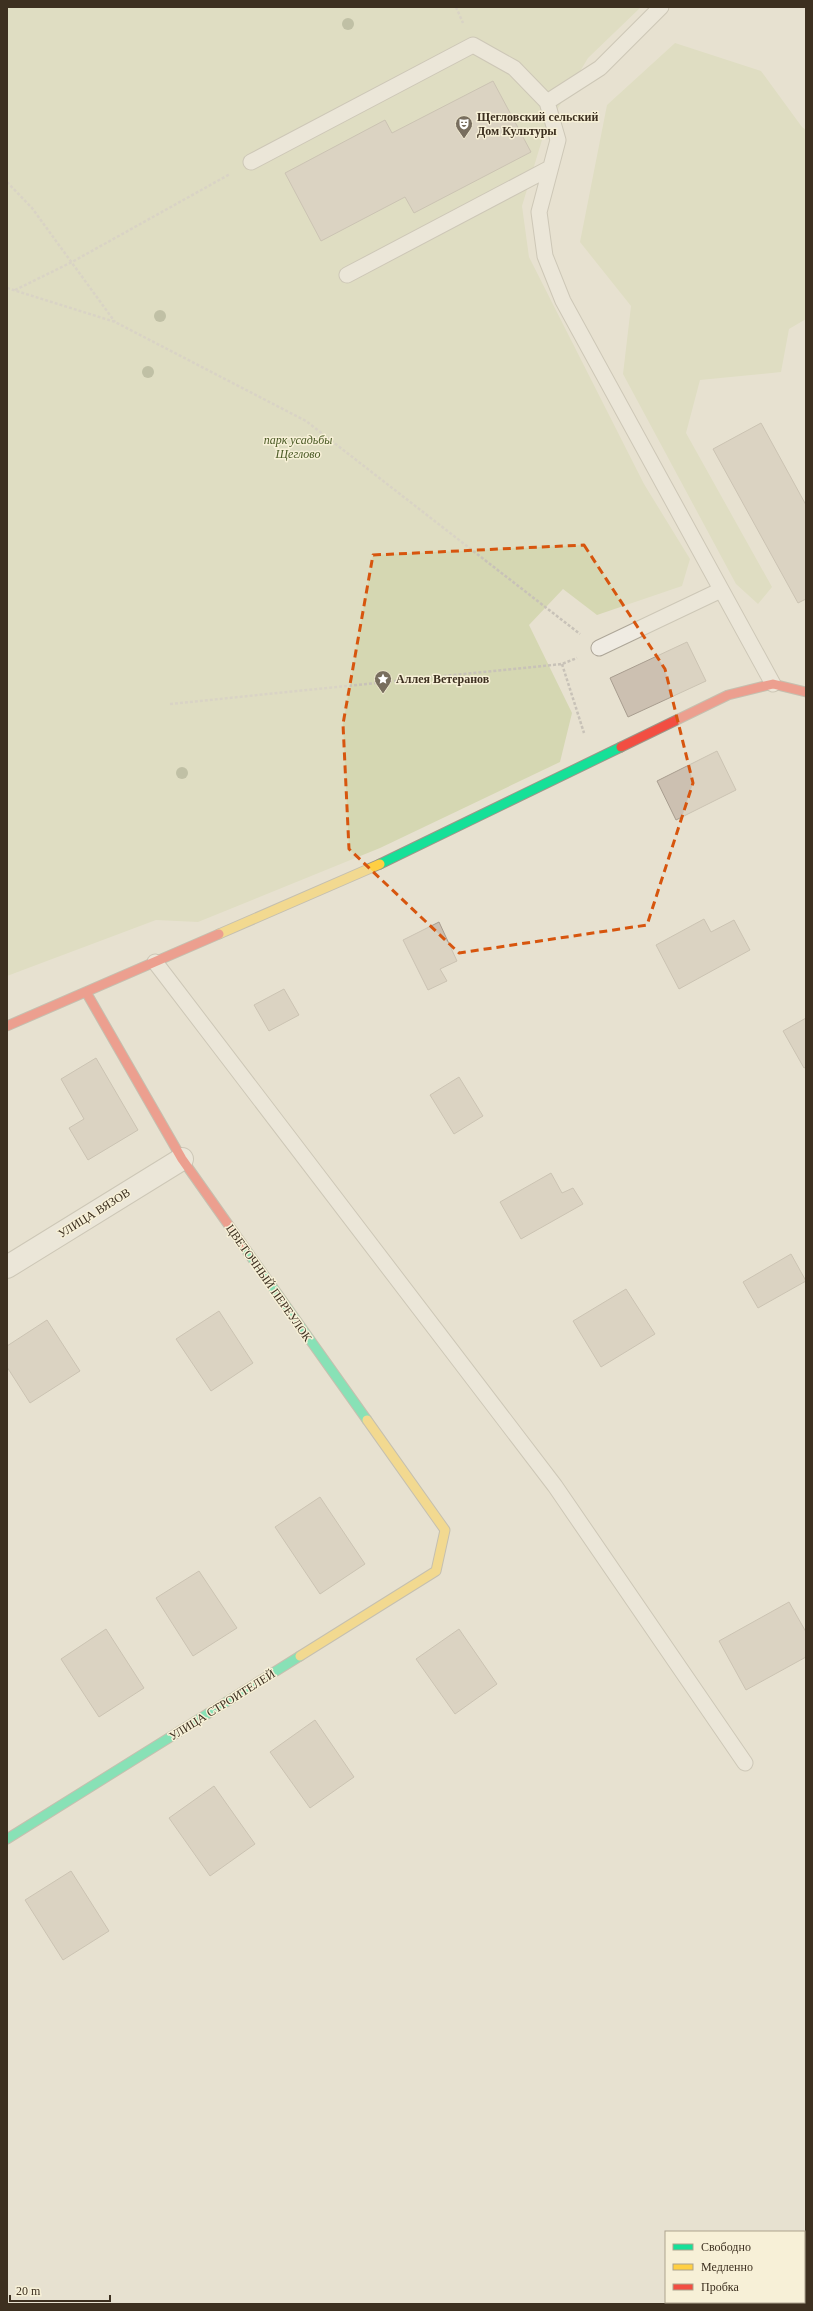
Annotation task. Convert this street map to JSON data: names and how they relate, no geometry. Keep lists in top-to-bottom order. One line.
{"streets":{"street":["УЛИЦА ВЯЗОВ","ЦВЕТОЧНЫЙ ПЕРЕУЛОК","УЛИЦА СТРОИТЕЛЕЙ"]},"crossings":[["УЛИЦА ВЯЗОВ","ЦВЕТОЧНЫЙ ПЕРЕУЛОК"],["ЦВЕТОЧНЫЙ ПЕРЕУЛОК","УЛИЦА СТРОИТЕЛЕЙ"]],"parks":["парк усадьбы Щеглово"],"places":{"theatre":["Щегловский сельский Дом Культуры"],"place":["Аллея Ветеранов"]},"legend":["Свободно","Медленно","Пробка"],"scale_bar":"20 m"}
